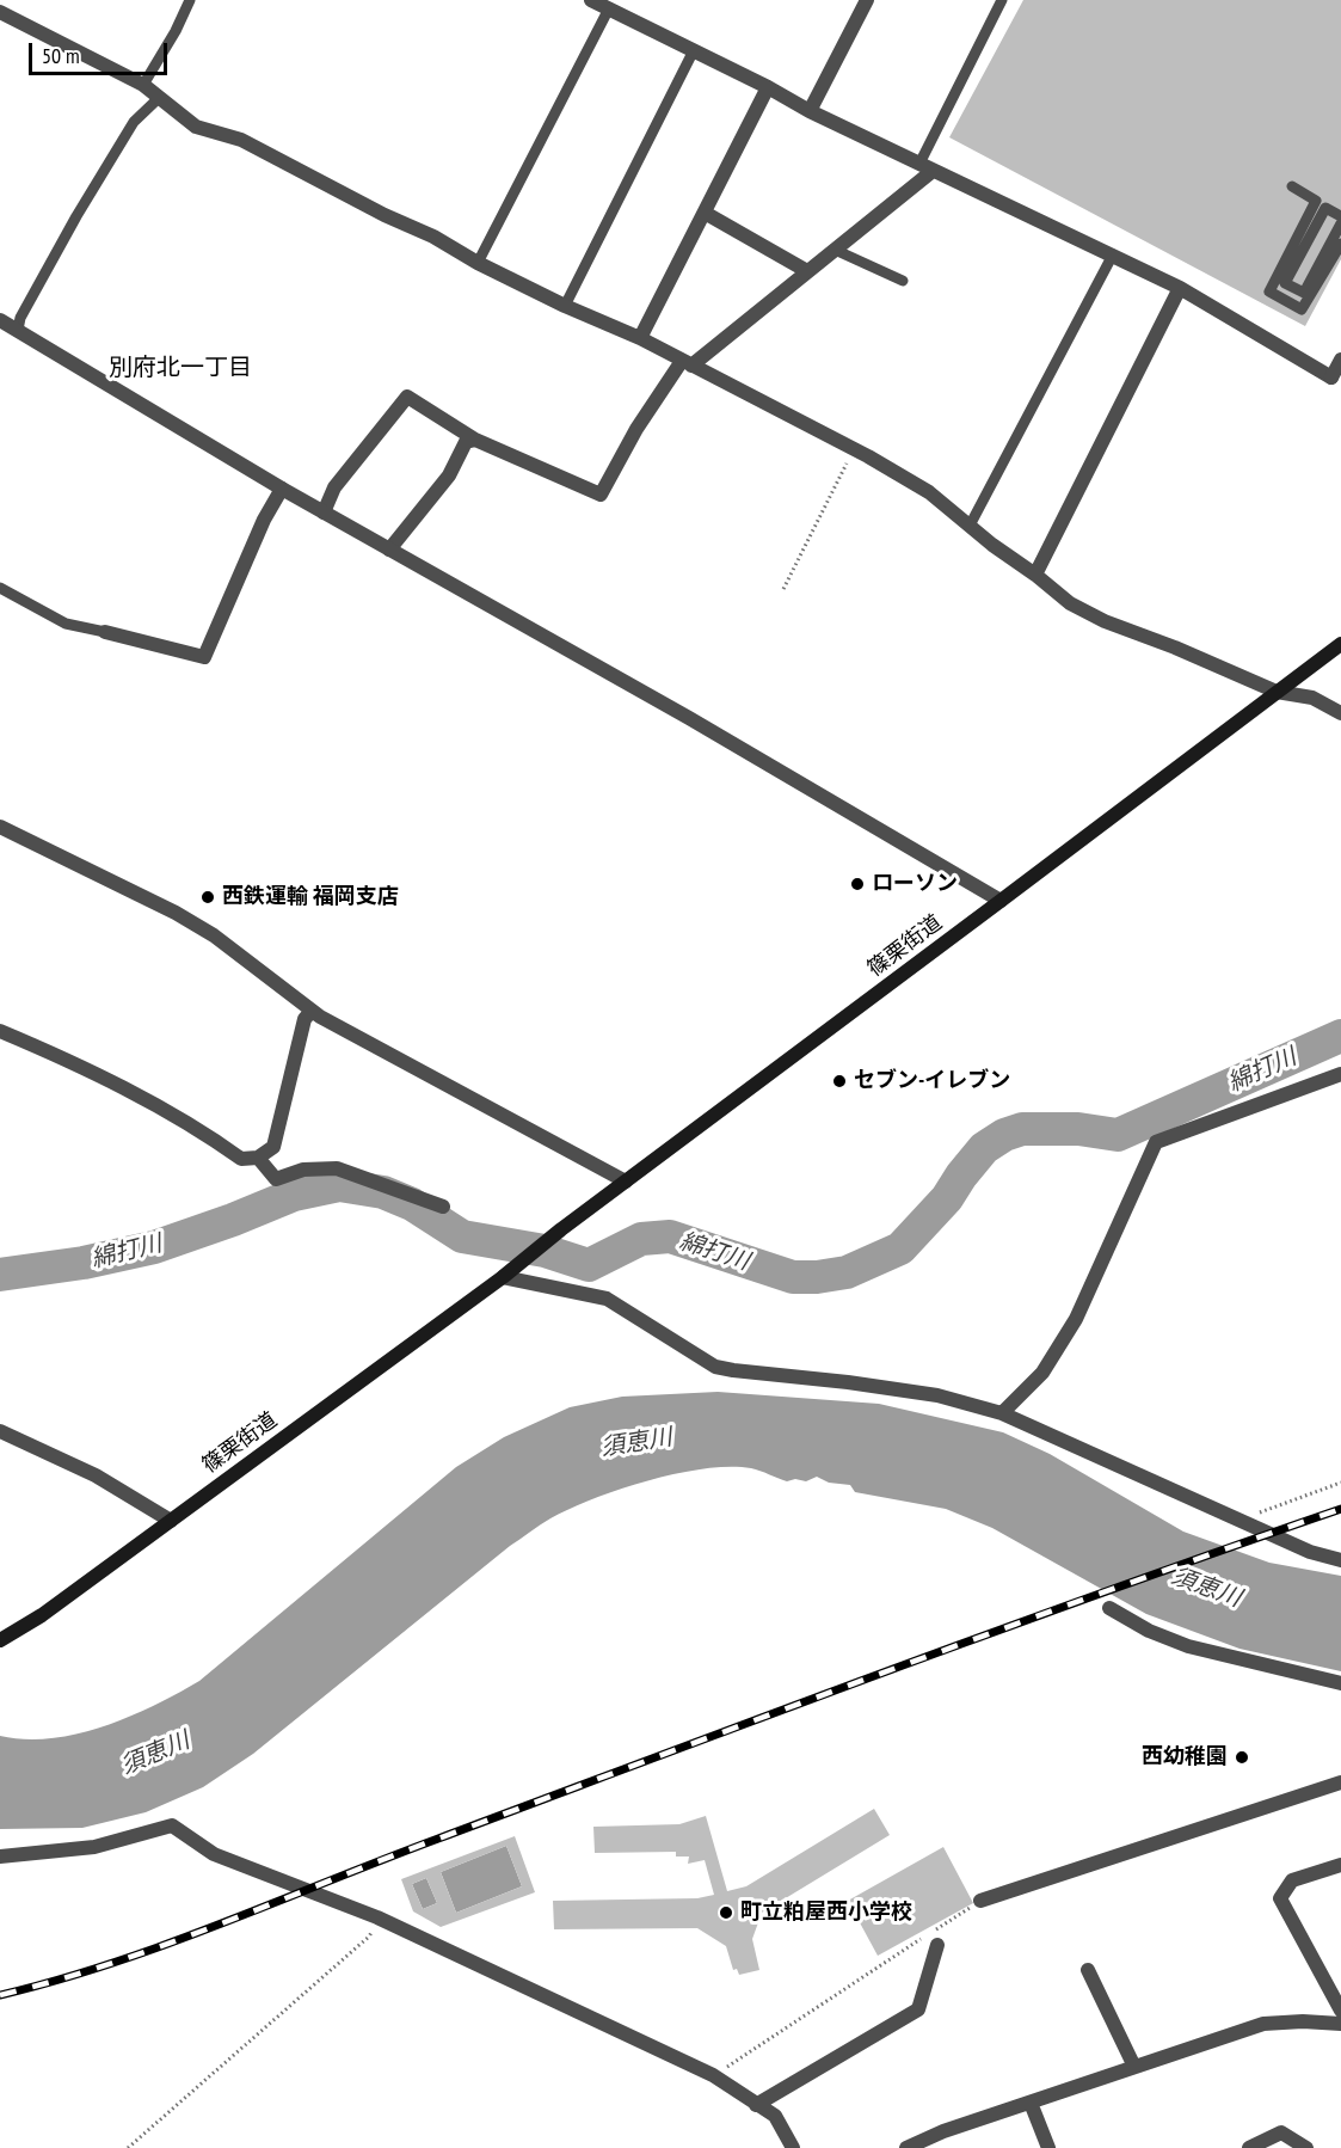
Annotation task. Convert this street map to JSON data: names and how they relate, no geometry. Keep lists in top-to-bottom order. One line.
{"streets":{"main road":["篠栗街道"]},"districts":["別府北一丁目"],"water":["綿打川","須恵川"],"places":["ローソン","西鉄運輸 福岡支店","セブン-イレブン","西幼稚園","町立粕屋西小学校"],"scale_bar":"50 m"}
